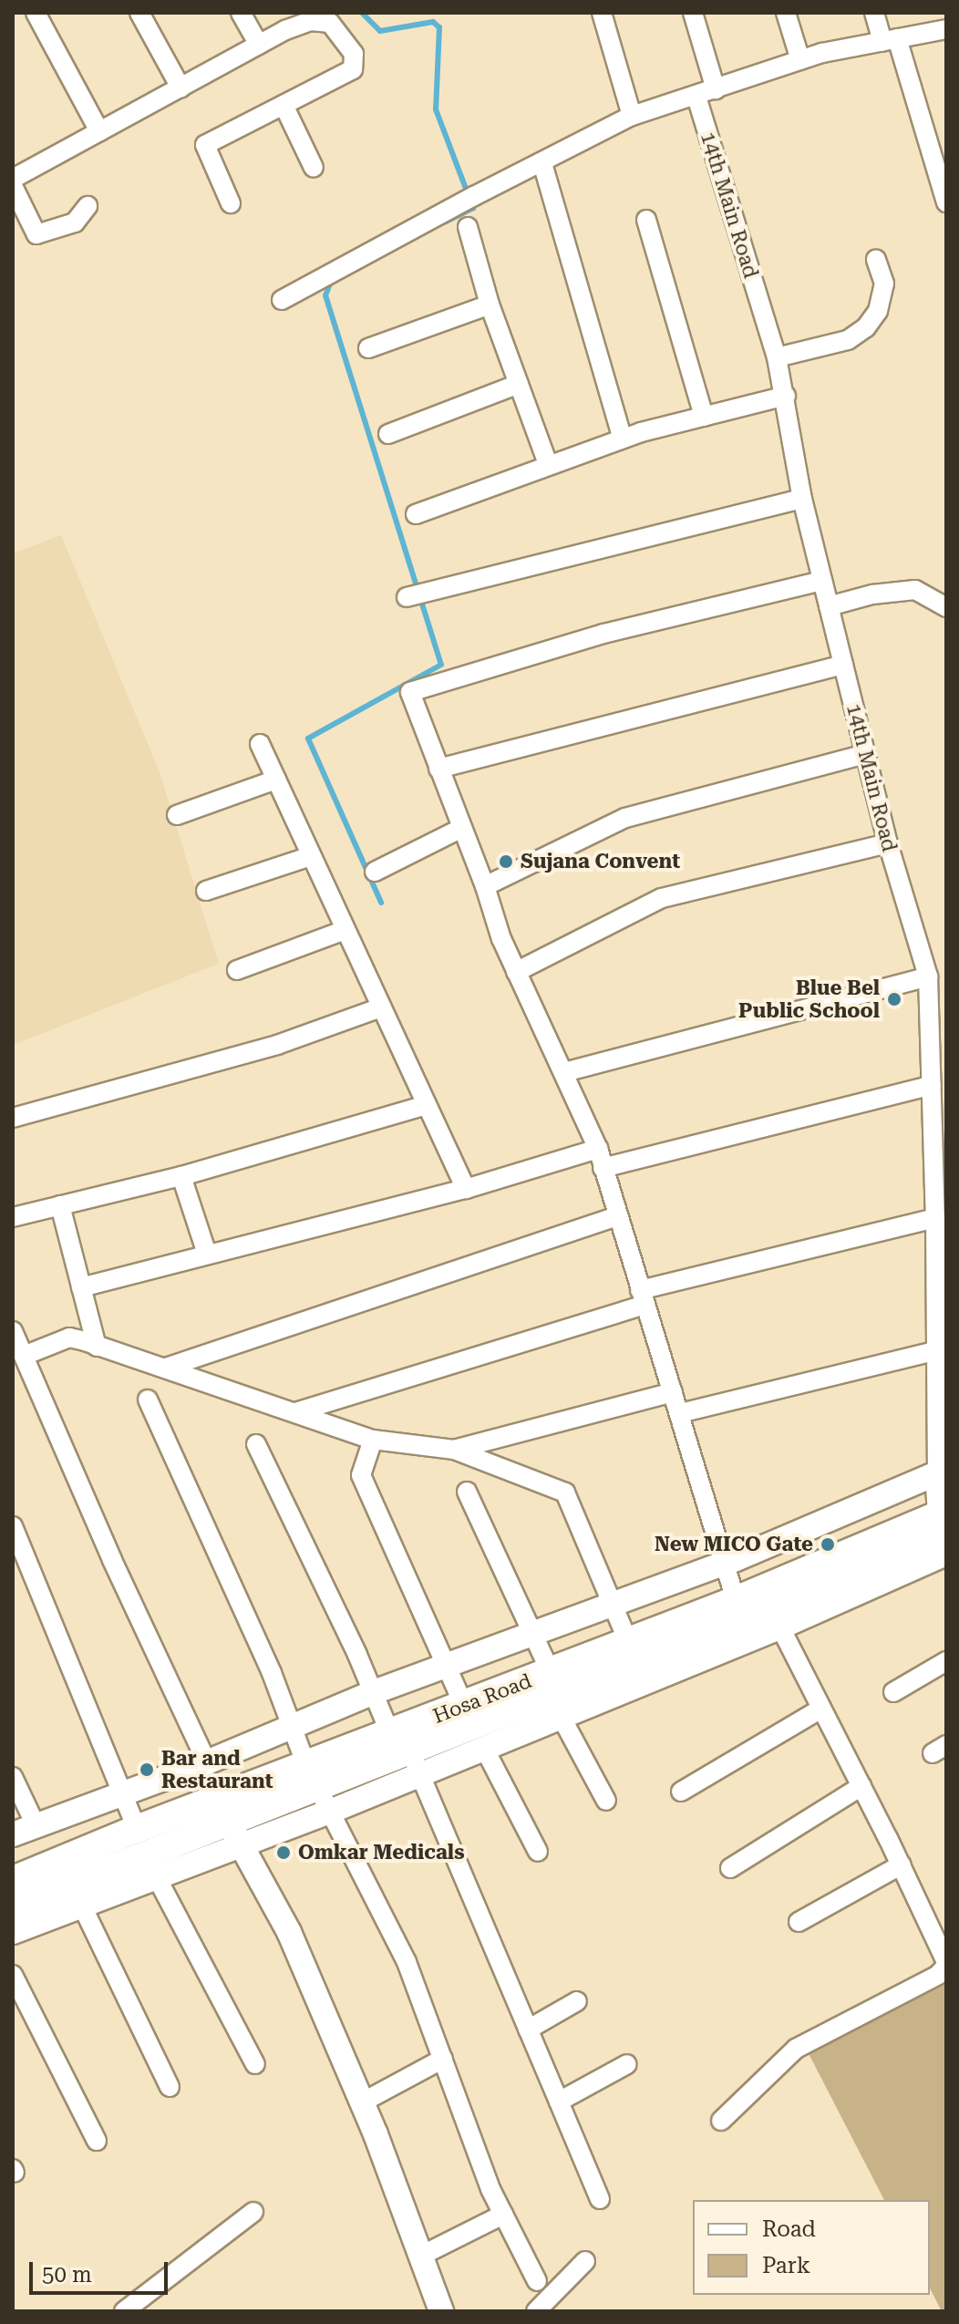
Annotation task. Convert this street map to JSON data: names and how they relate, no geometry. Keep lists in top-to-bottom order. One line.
{"streets":{"main road":["Hosa Road"],"street":["14th Main Road"]},"places":["Sujana Convent","Blue Bel Public School","New MICO Gate","Bar and Restaurant","Omkar Medicals"],"legend":["Road","Park"],"scale_bar":"50 m"}
